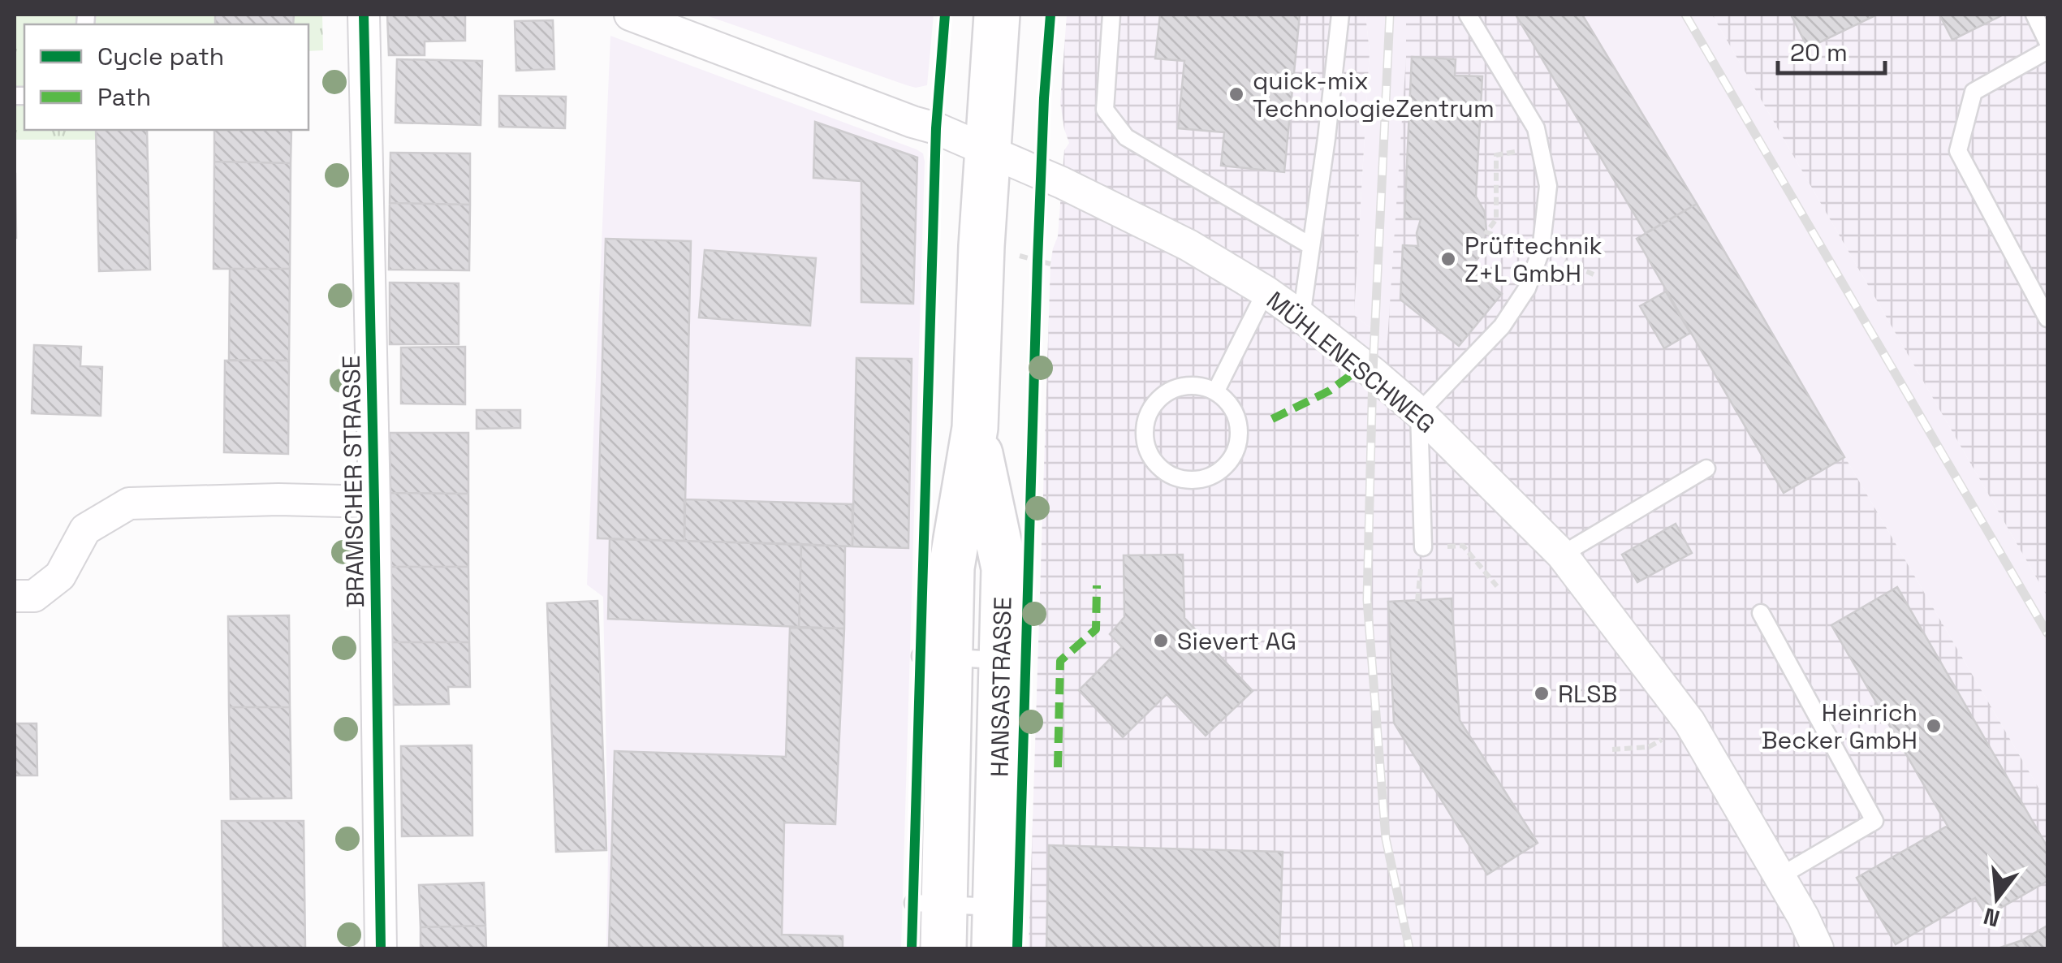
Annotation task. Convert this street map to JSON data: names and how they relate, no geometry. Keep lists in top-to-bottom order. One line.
{"streets":{"main road":["HANSASTRASSE"],"street":["MÜHLENESCHWEG","BRAMSCHER STRASSE"]},"crossings":[["MÜHLENESCHWEG","HANSASTRASSE"]],"places":["quick-mix TechnologieZentrum","Prüftechnik Z+L GmbH","Sievert AG","RLSB","Heinrich Becker GmbH"],"legend":["Cycle path","Path"],"scale_bar":"20 m","north":"bottom"}
